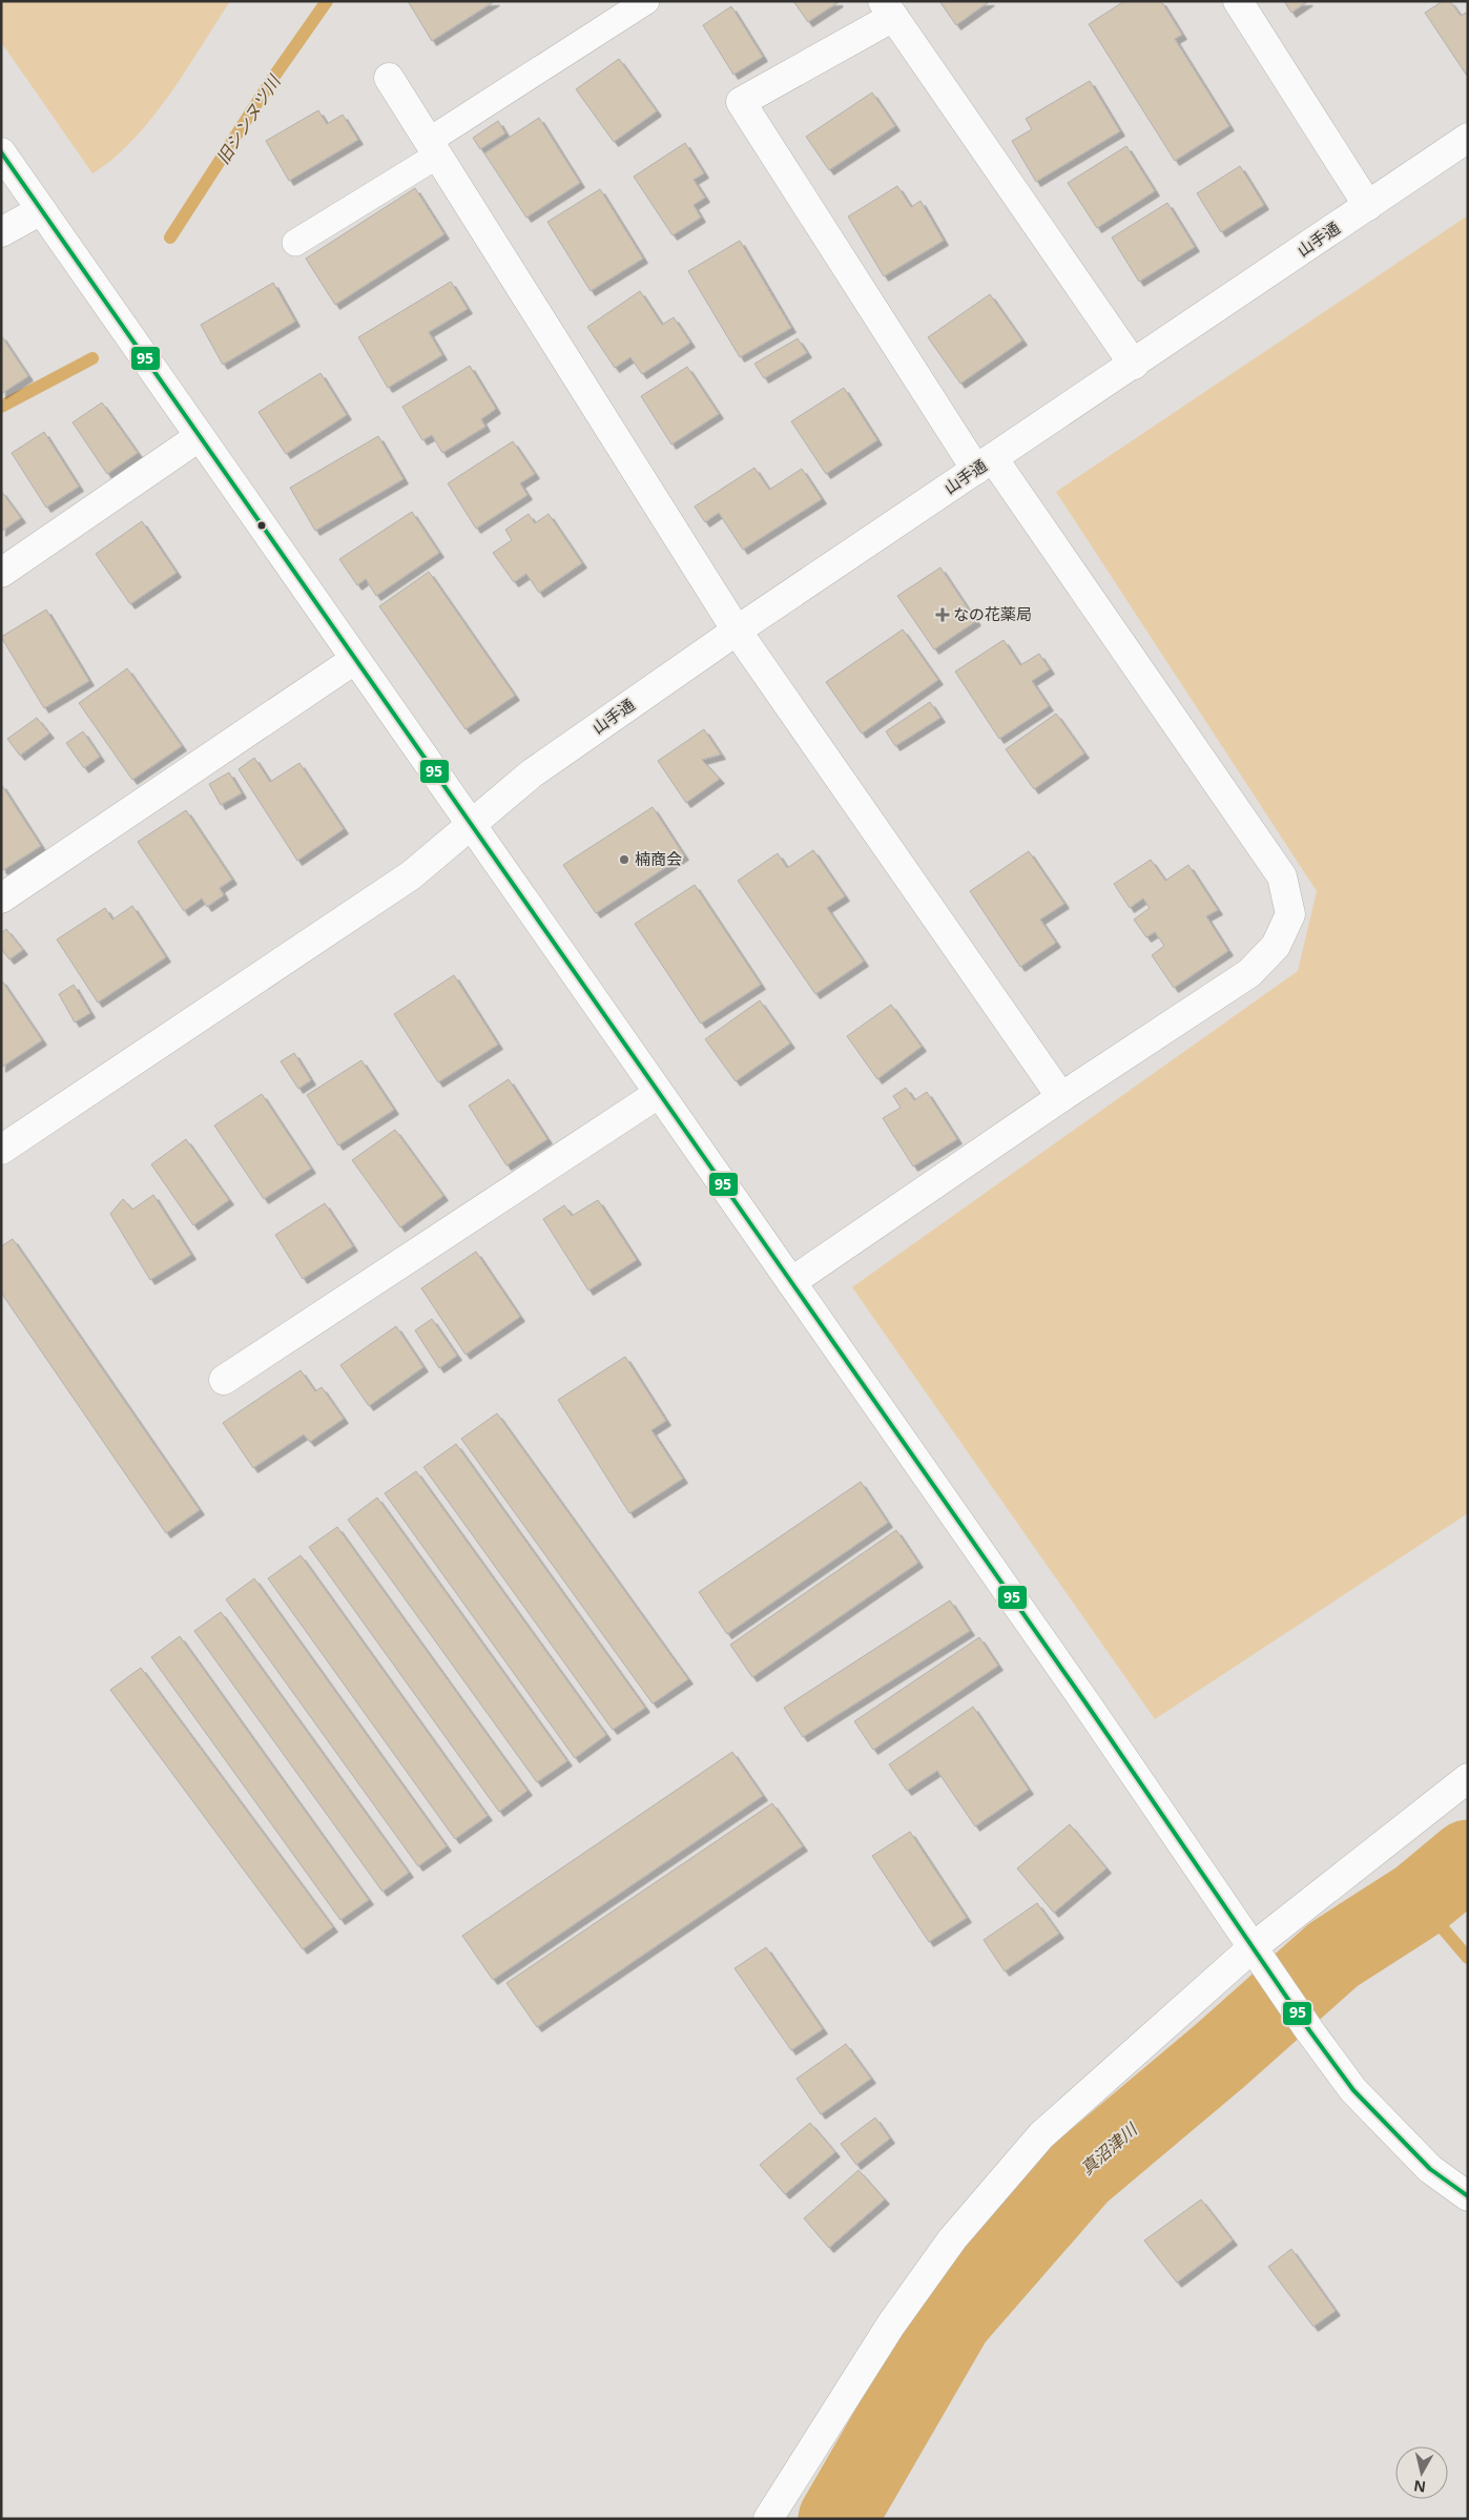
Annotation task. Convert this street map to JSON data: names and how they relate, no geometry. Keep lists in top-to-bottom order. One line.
{"streets":{"street":["山手通"]},"water":["旧シンヌツ川","真沼津川"],"places":{"health":["なの花薬局"],"other":["楠商会"]},"lines":["transit line 95"],"north":"bottom"}
